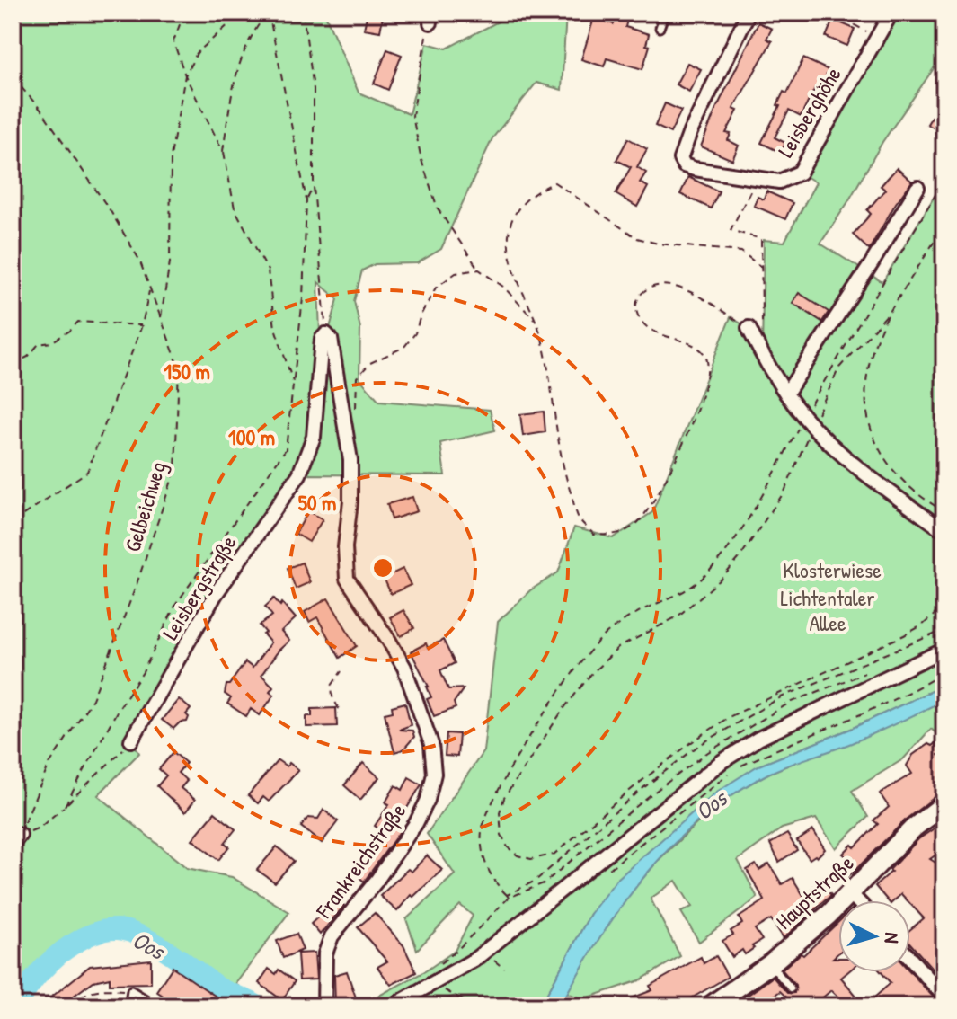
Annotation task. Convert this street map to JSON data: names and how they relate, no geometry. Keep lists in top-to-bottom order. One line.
{"streets":{"main road":["Hauptstraße"],"street":["Leisberghöhe","Leisbergstraße","Frankreichstraße"],"path":["Gelbeichweg"]},"crossings":[["Leisbergstraße","Frankreichstraße"]],"water":["Oos"],"parks":["Klosterwiese","Lichtentaler Allee"],"north":"right","rings":["150 m","100 m","50 m"]}
